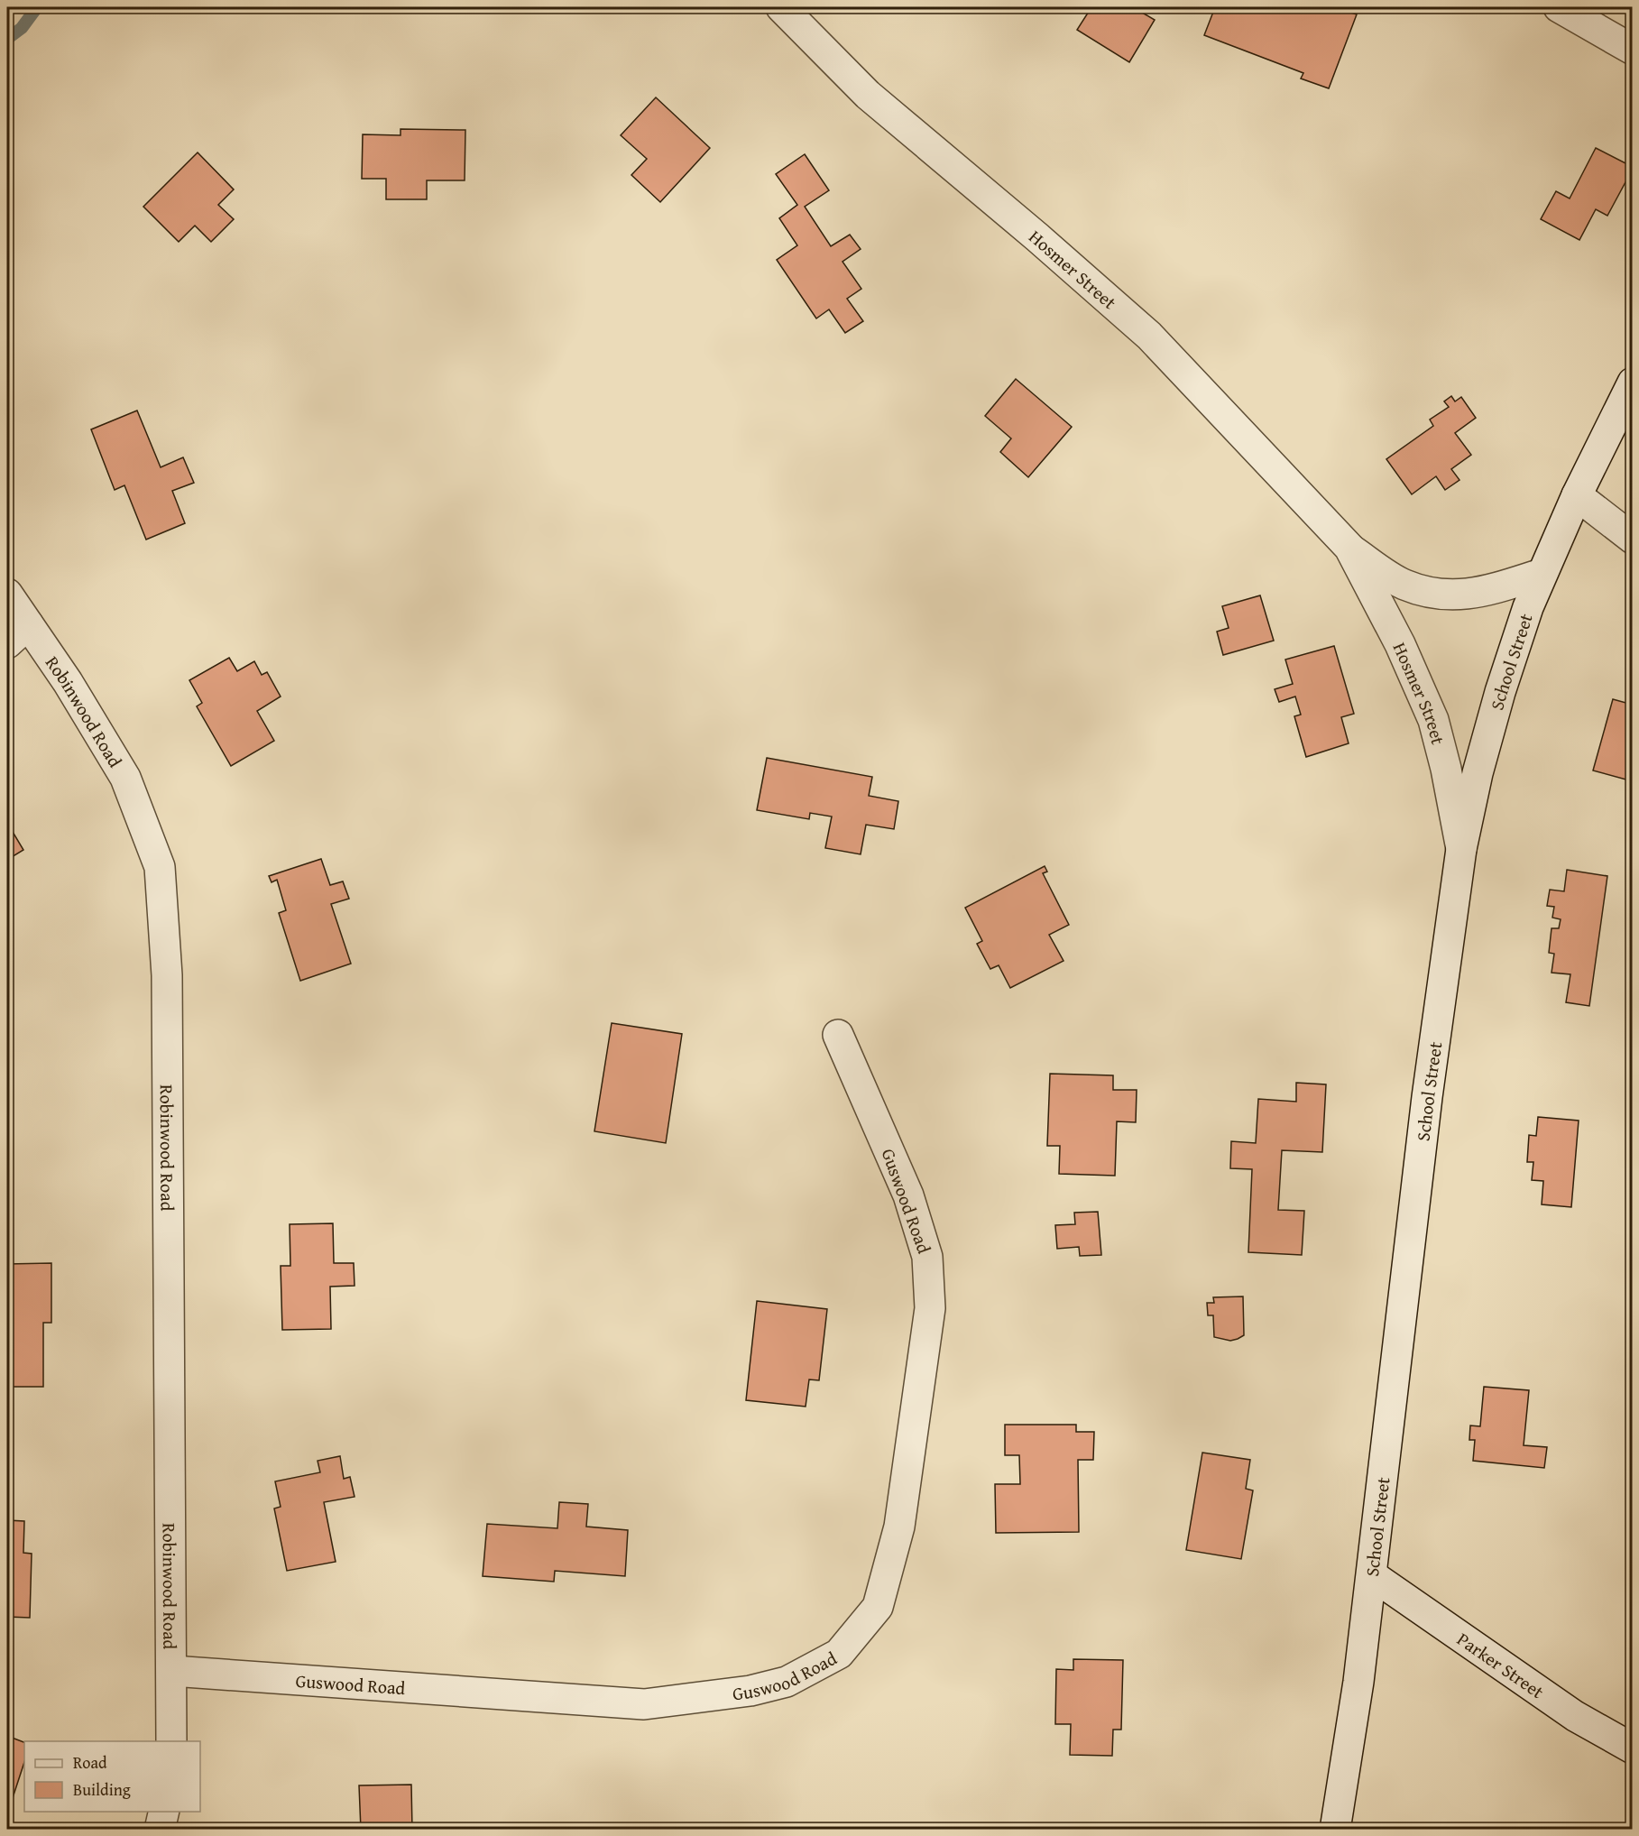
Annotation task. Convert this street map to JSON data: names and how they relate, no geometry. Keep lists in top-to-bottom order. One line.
{"streets":{"street":["Hosmer Street","School Street","Robinwood Road","Guswood Road","Parker Street"]},"crossings":[["Hosmer Street","School Street"],["School Street","Parker Street"],["Robinwood Road","Guswood Road"]],"legend":["Road","Building"]}
